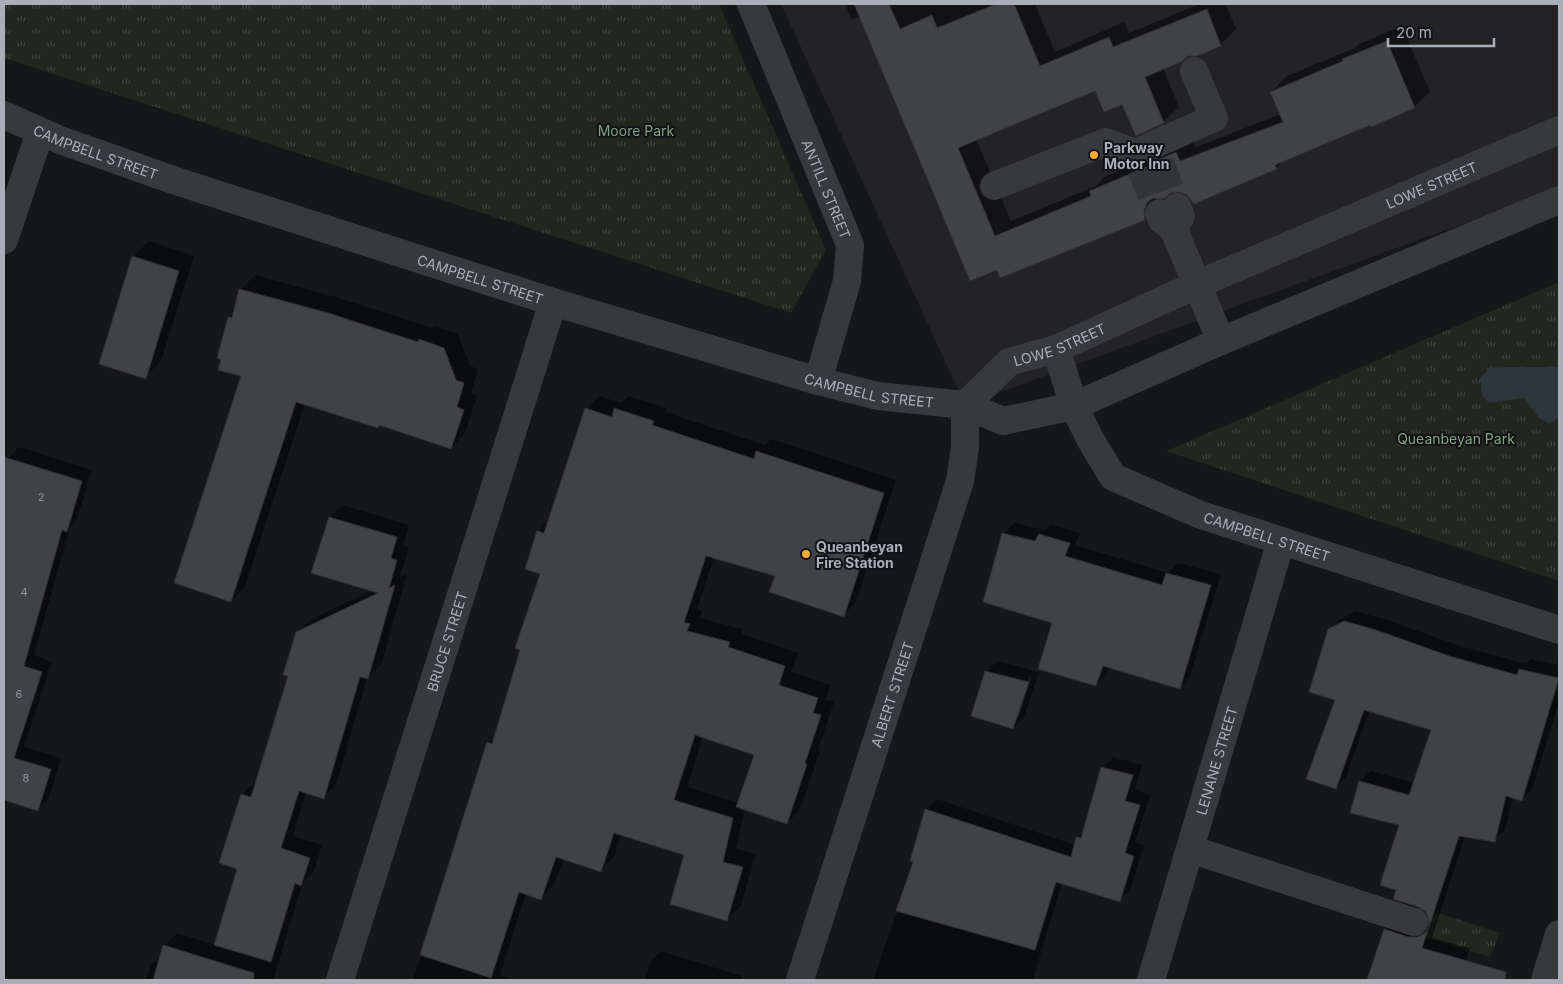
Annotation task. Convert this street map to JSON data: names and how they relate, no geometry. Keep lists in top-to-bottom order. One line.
{"streets":{"street":["CAMPBELL STREET","LOWE STREET","ANTILL STREET","BRUCE STREET","ALBERT STREET","LENANE STREET"]},"crossings":[["CAMPBELL STREET","LOWE STREET"],["CAMPBELL STREET","ANTILL STREET"],["CAMPBELL STREET","BRUCE STREET"],["CAMPBELL STREET","ALBERT STREET"],["CAMPBELL STREET","LENANE STREET"],["LOWE STREET","ALBERT STREET"]],"parks":["Moore Park","Queanbeyan Park"],"places":["Parkway Motor Inn","Queanbeyan Fire Station"],"house_numbers":["2","4","6","8"],"scale_bar":"20 m"}
